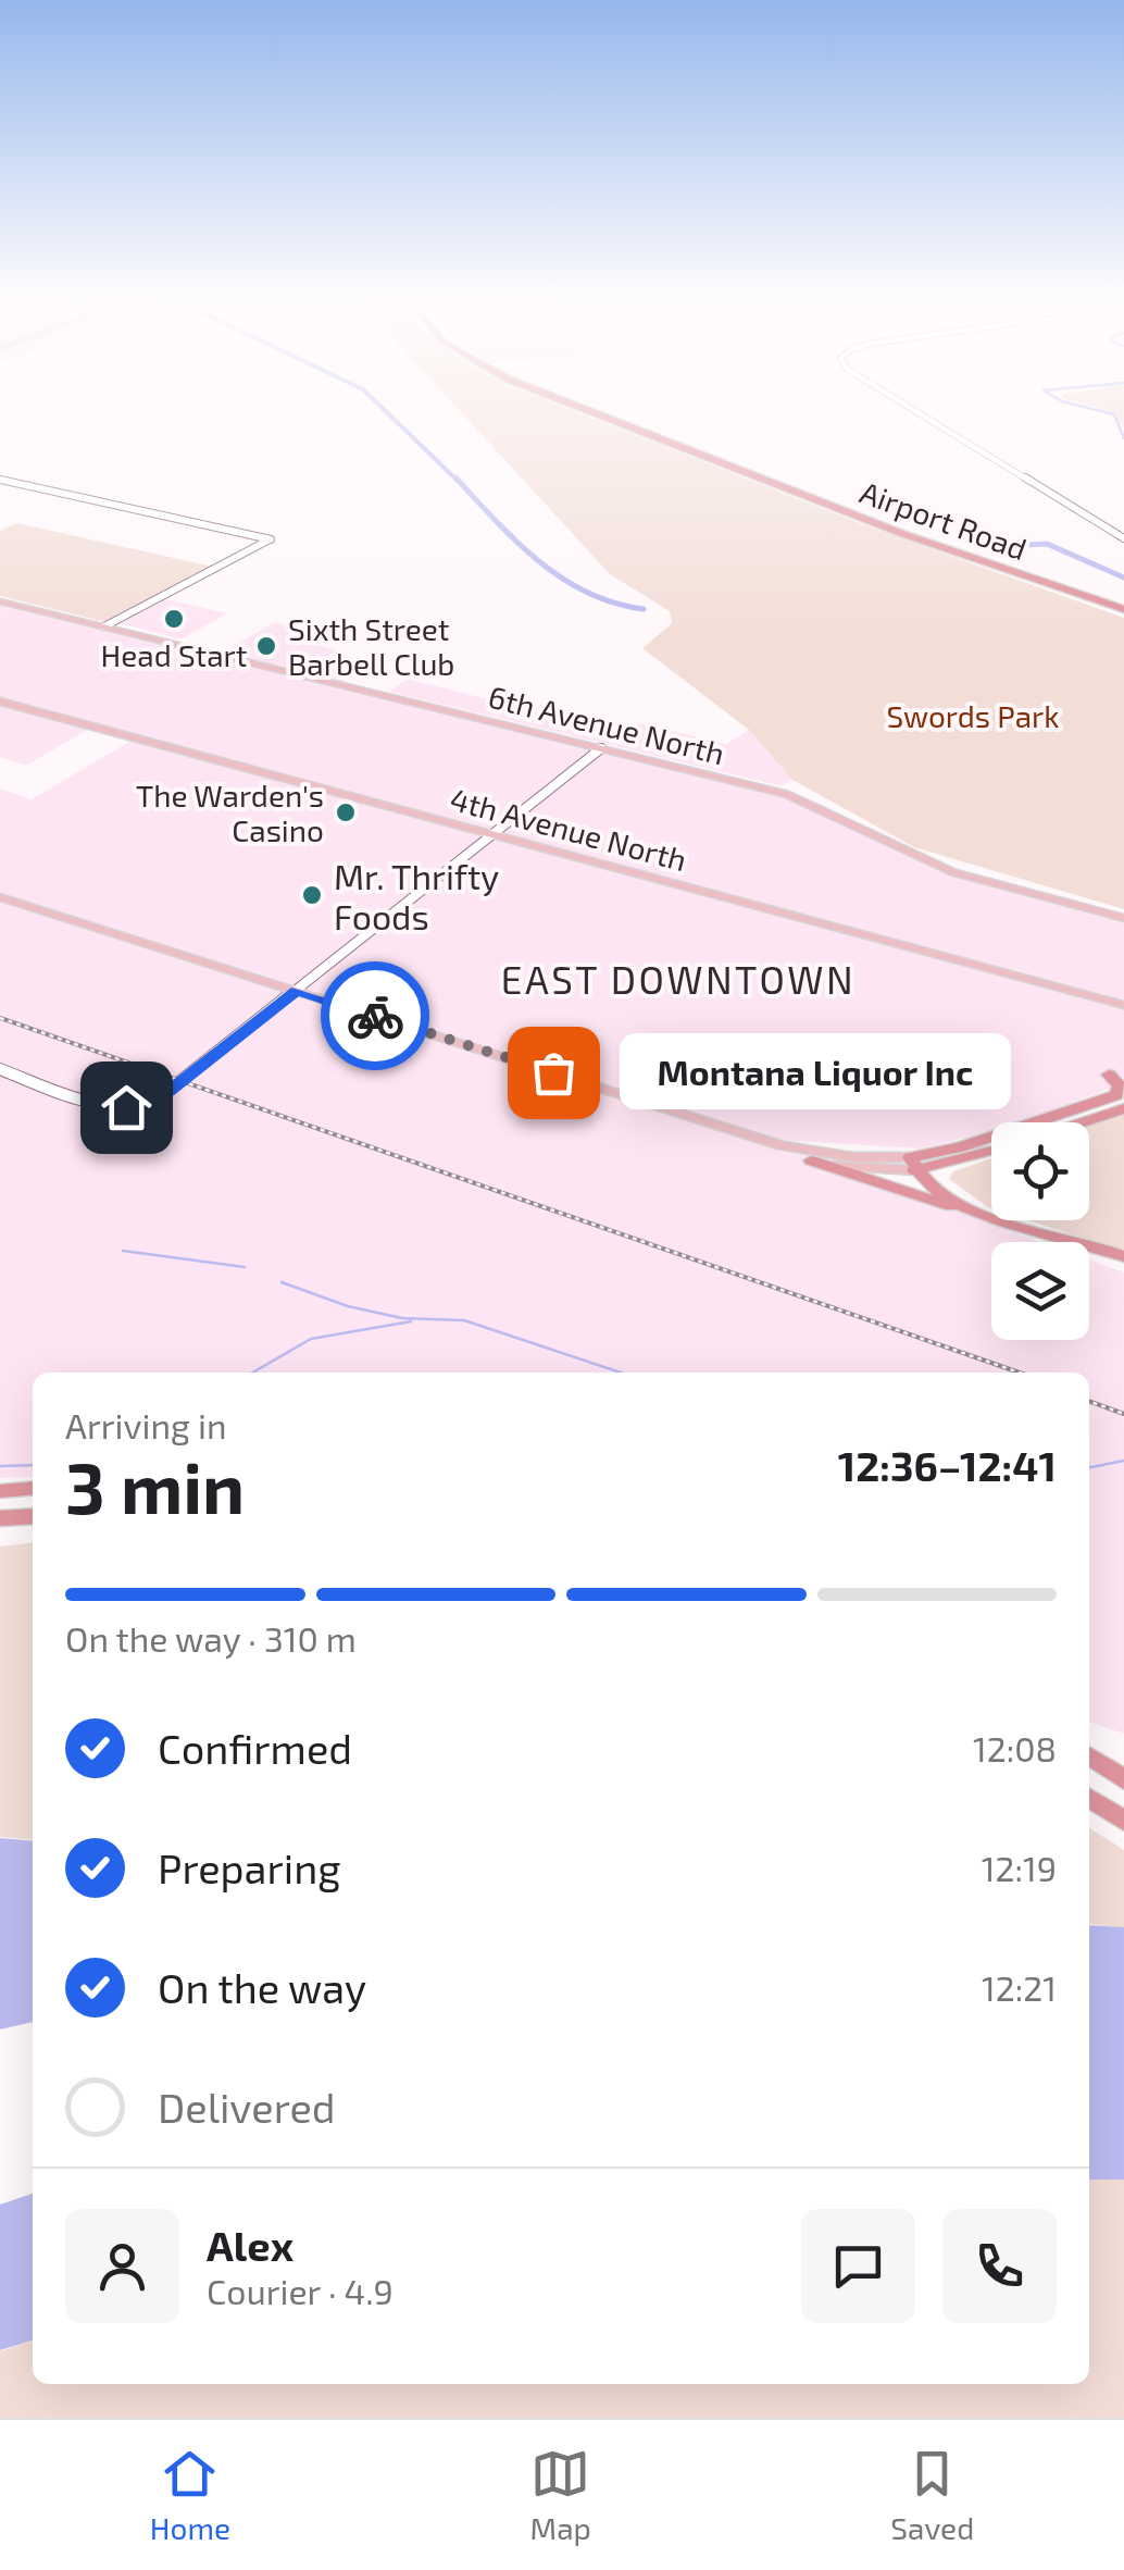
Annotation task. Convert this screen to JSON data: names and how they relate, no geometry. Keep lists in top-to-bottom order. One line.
{"streets":{"highway":["Airport Road"],"main road":["6th Avenue North","4th Avenue North"]},"districts":["EAST DOWNTOWN"],"parks":["Swords Park"],"places":["Head Start","Sixth Street Barbell Club","The Warden's Casino","Mr. Thrifty Foods","Montana Liquor Inc"],"page":{"bubble":"Montana Liquor Inc","heading":["3 min","Arriving in","12:36–12:41"],"panel":["Alex","Courier · 4.9"],"bar":"On the way · 310 m","list":[["Confirmed","12:08"],["Preparing","12:19"],["On the way","12:21"],"Delivered"],"tabs":["Home","Map","Saved"]}}
